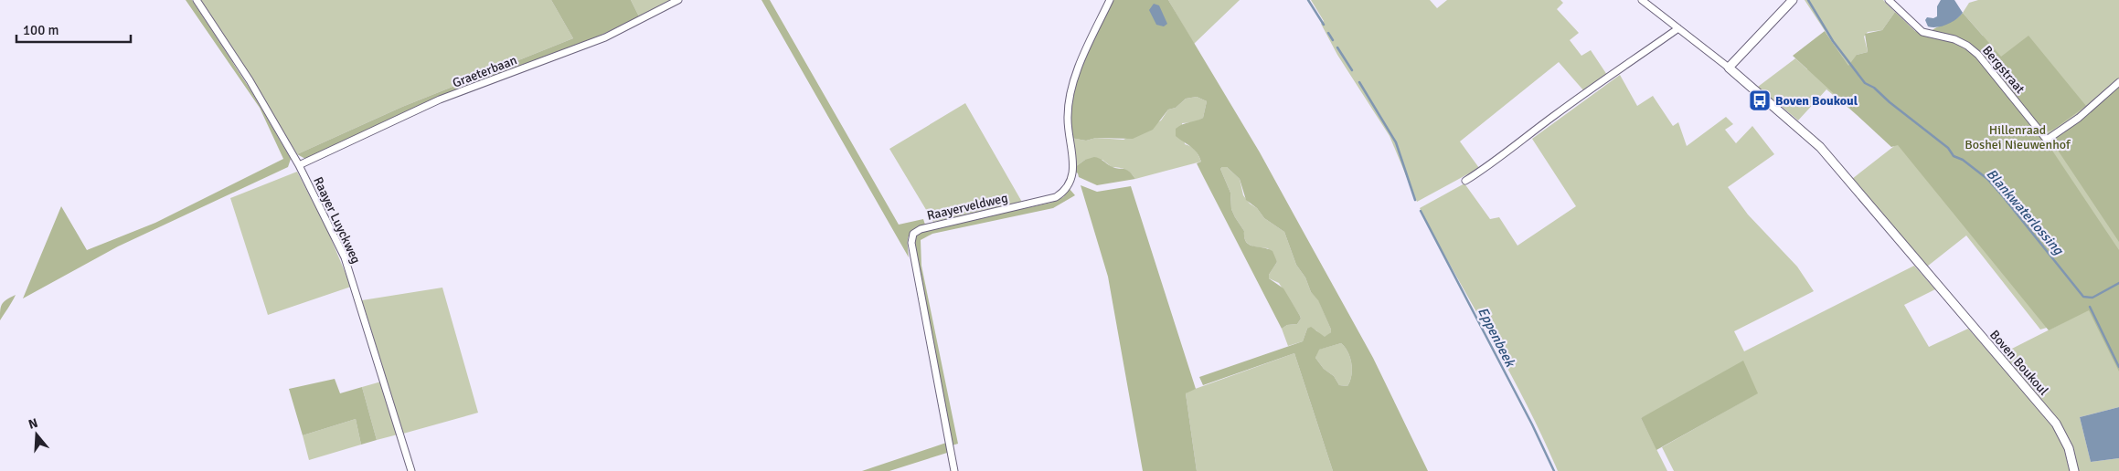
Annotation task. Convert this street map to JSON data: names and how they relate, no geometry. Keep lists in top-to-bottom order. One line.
{"streets":{"street":["Bergstraat","Graeterbaan","Raayerveldweg","Raayer Luyckweg","Boven Boukoul"]},"crossings":[["Graeterbaan","Raayer Luyckweg"]],"water":["Blankwaterlossing","Eppenbeek"],"parks":["Hillenraad Boshei Nieuwenhof"],"places":{"bus stop":["Boven Boukoul"]},"scale_bar":"100 m","north":"top"}
